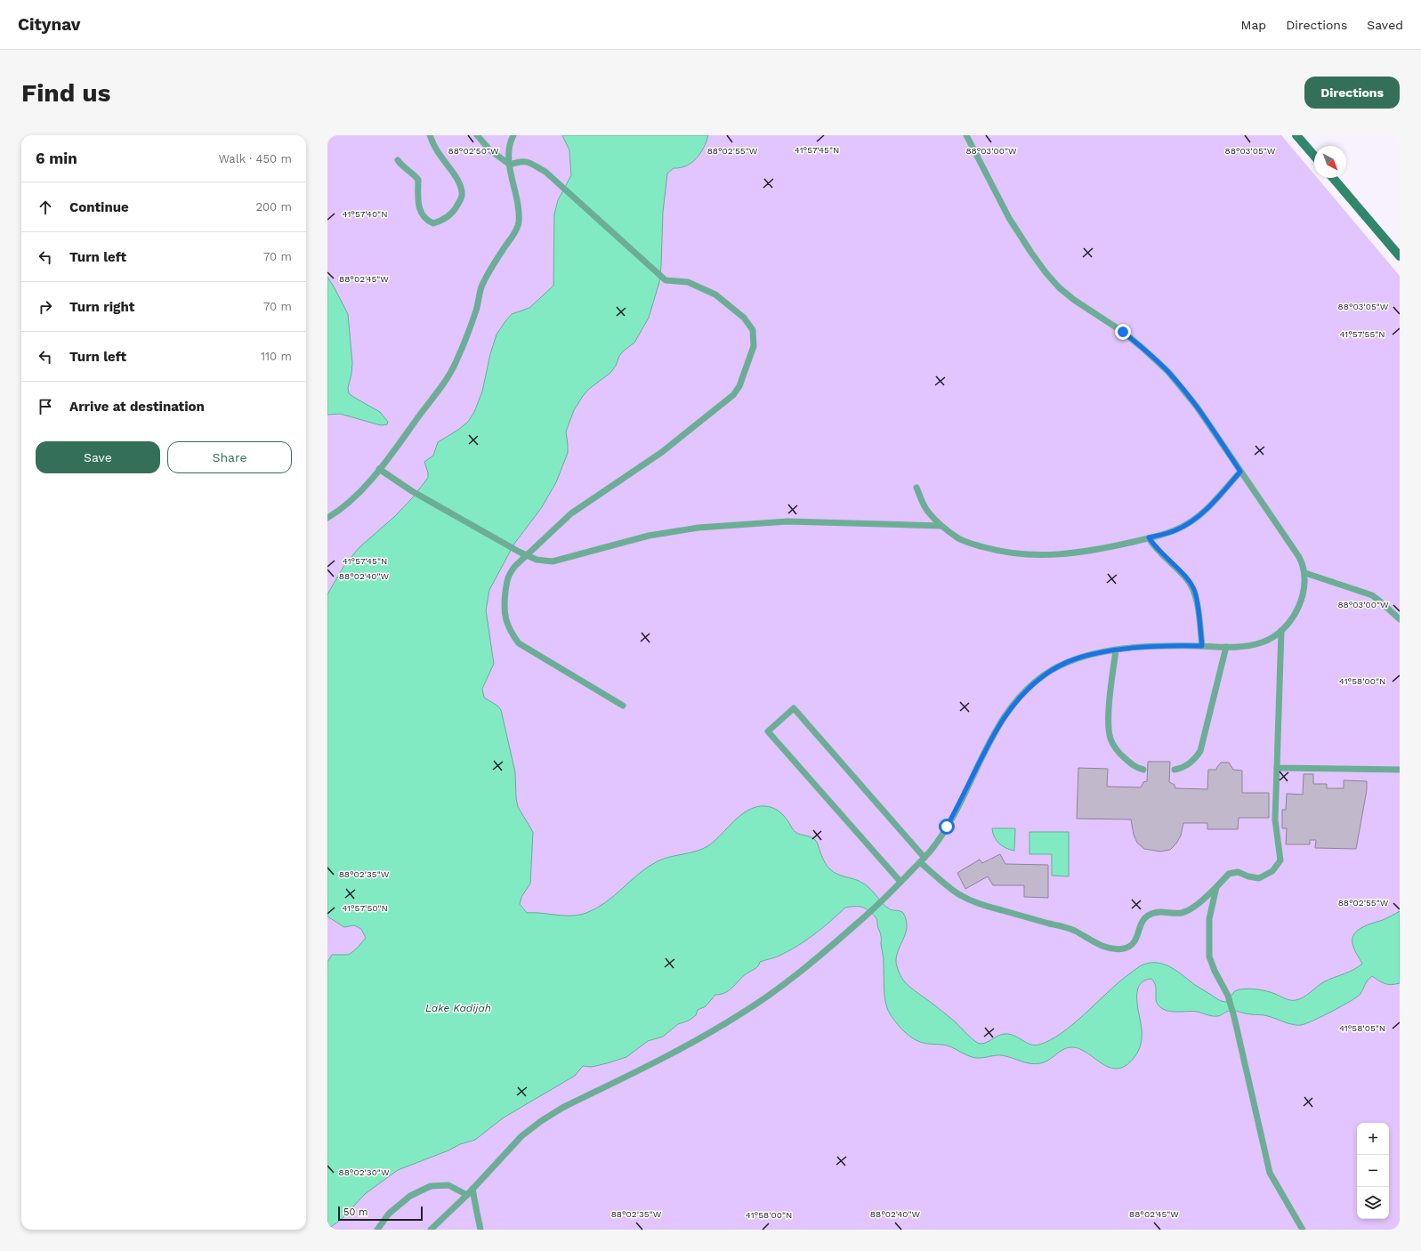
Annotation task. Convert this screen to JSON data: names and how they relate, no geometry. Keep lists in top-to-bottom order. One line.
{"water":["Lake Kadijah"],"scale_bar":"50 m","north":"bottom right","page":{"header":"Citynav","nav":["Map","Directions","Saved"],"buttons":["Directions",["Save","Share"]],"title":"Find us","heading":["6 min","Walk · 450 m"],"list":[["Continue","200 m"],["Turn left","70 m"],["Turn right","70 m"],["Turn left","110 m"],"Arrive at destination"],"map_buttons":["+","−"],"scale":"50 m"},"coordinates":["41°57'45\"N","88°03'05\"W","88°02'50\"W","88°03'00\"W","88°02'55\"W","41°57'40\"N","88°02'45\"W","41°57'55\"N","88°02'40\"W","41°58'00\"N","88°02'35\"W","41°57'50\"N","41°58'05\"N","88°02'30\"W"]}
